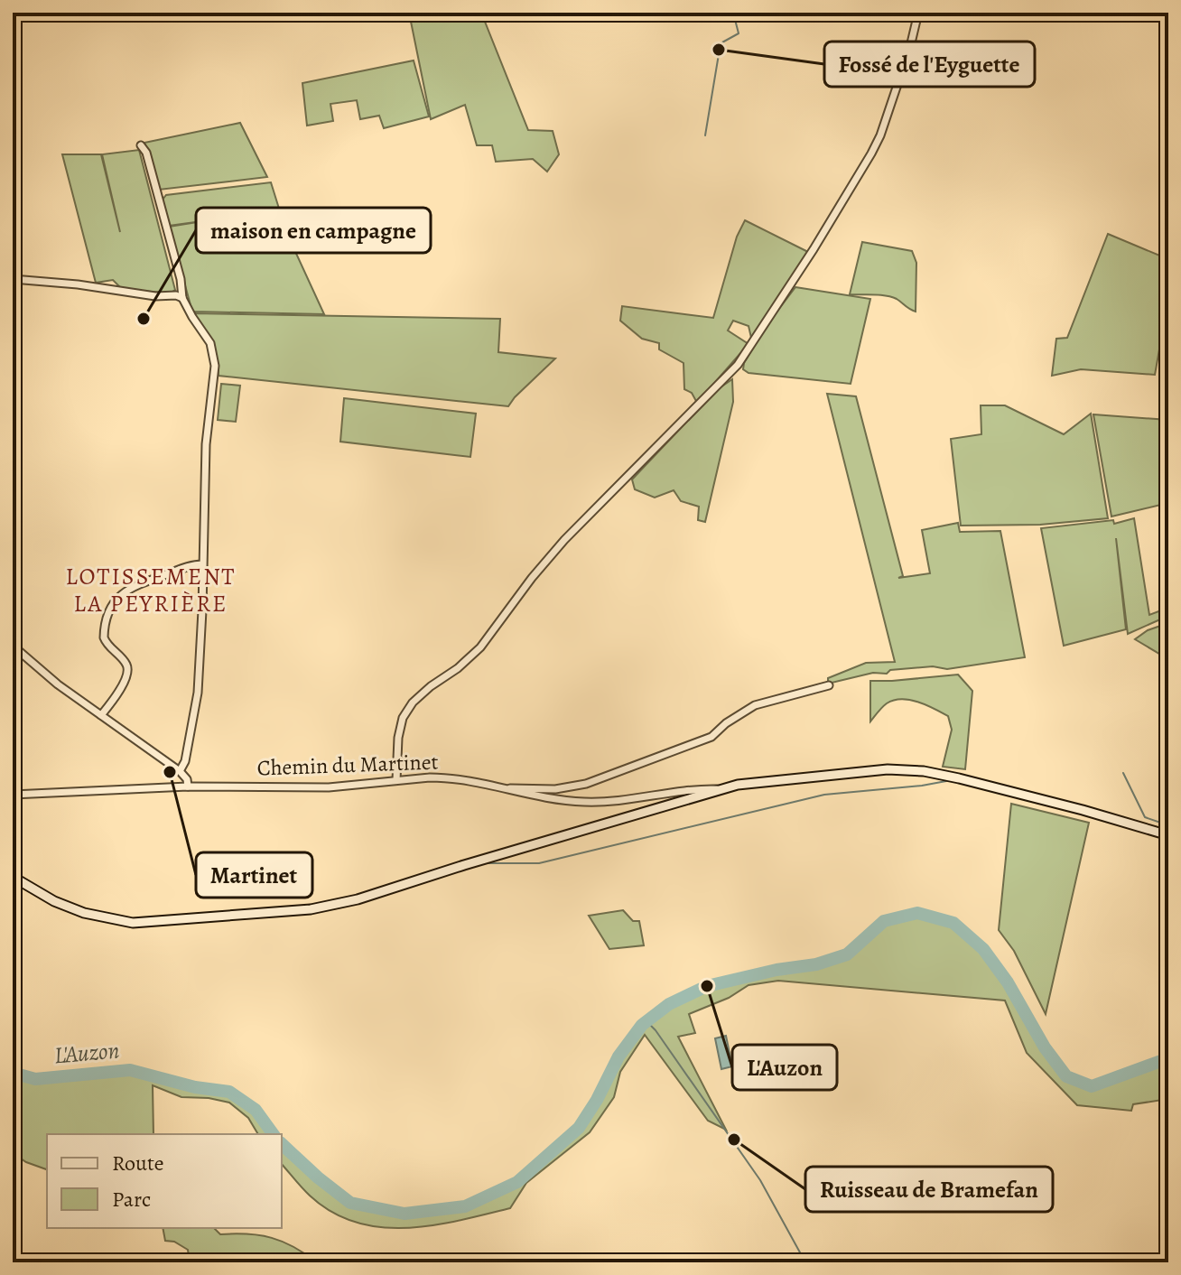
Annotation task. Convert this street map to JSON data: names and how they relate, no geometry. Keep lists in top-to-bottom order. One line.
{"streets":{"street":["Chemin du Martinet"]},"districts":["LOTISSEMENT LA PEYRIÈRE"],"water":["L'Auzon"],"places":["Fossé de l'Eyguette","maison en campagne","Martinet","L'Auzon","Ruisseau de Bramefan"],"legend":["Route","Parc"]}
